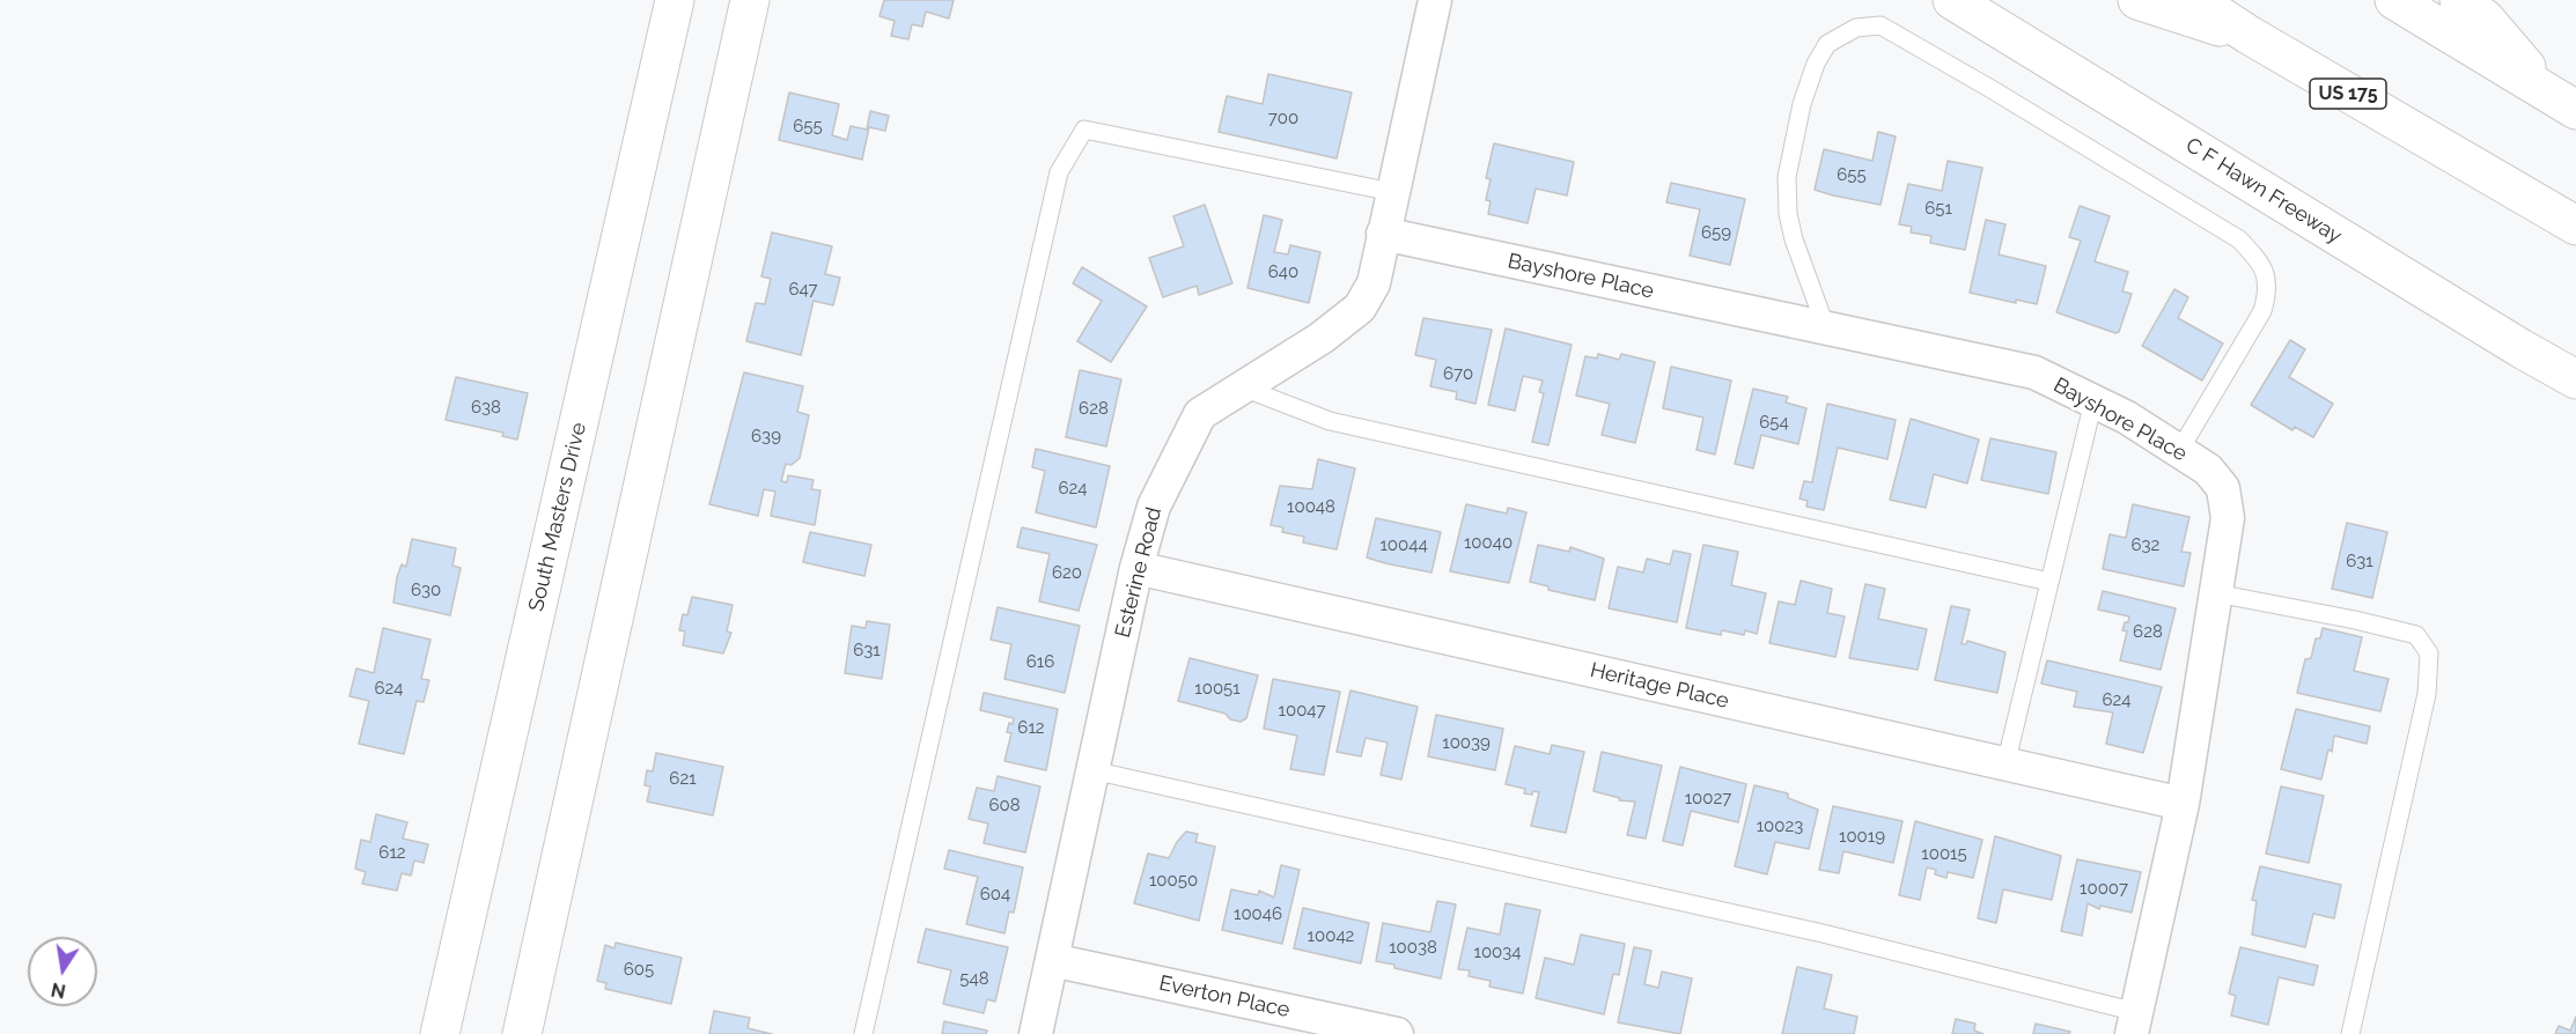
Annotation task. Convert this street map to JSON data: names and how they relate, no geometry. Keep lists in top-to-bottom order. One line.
{"streets":{"main road":["US 175","C F Hawn Freeway","South Masters Drive"],"street":["Bayshore Place","Esterine Road","Heritage Place","Everton Place"]},"crossings":[["Bayshore Place","Esterine Road"],["Bayshore Place","Heritage Place"],["Esterine Road","Heritage Place"],["Esterine Road","Everton Place"]],"house_numbers":["700","655","655","651","659","640","647","670","638","628","654","639","624","10048","10040","10044","632","631","620","630","628","631","616","624","10051","624","10047","612","10039","621","10027","608","10023","10019","612","10015","10050","10007","604","10046","10042","10038","10034","605","548"],"north":"bottom"}
